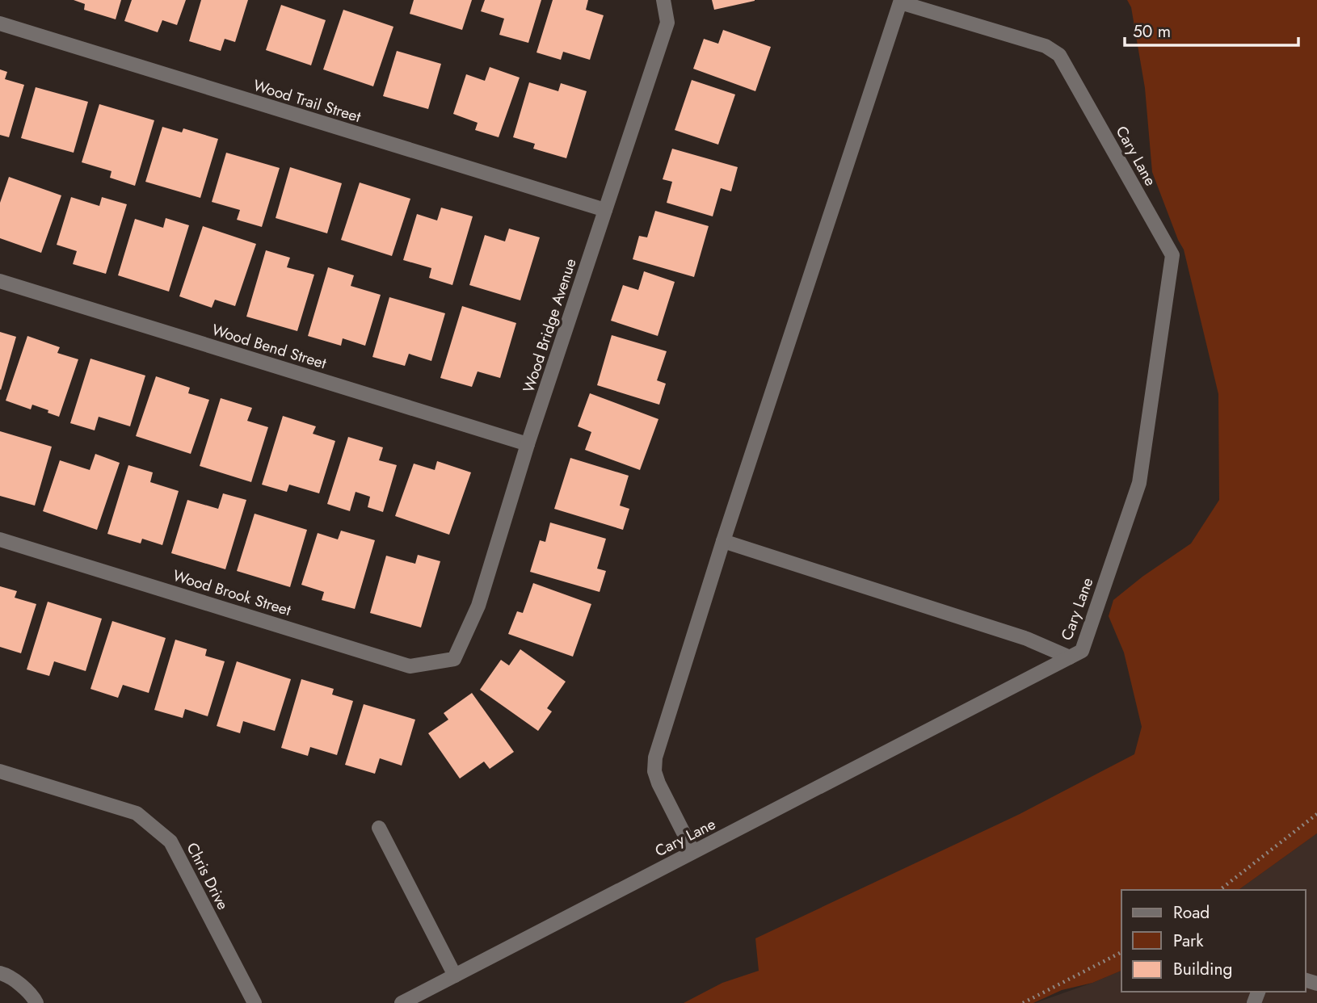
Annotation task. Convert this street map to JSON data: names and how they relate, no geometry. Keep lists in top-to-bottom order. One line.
{"streets":{"street":["Wood Trail Street","Cary Lane","Wood Bridge Avenue","Wood Bend Street","Wood Brook Street","Chris Drive"]},"crossings":[["Wood Trail Street","Wood Bridge Avenue"],["Wood Bridge Avenue","Wood Bend Street"],["Wood Bridge Avenue","Wood Brook Street"]],"legend":["Road","Park","Building"],"scale_bar":"50 m"}
